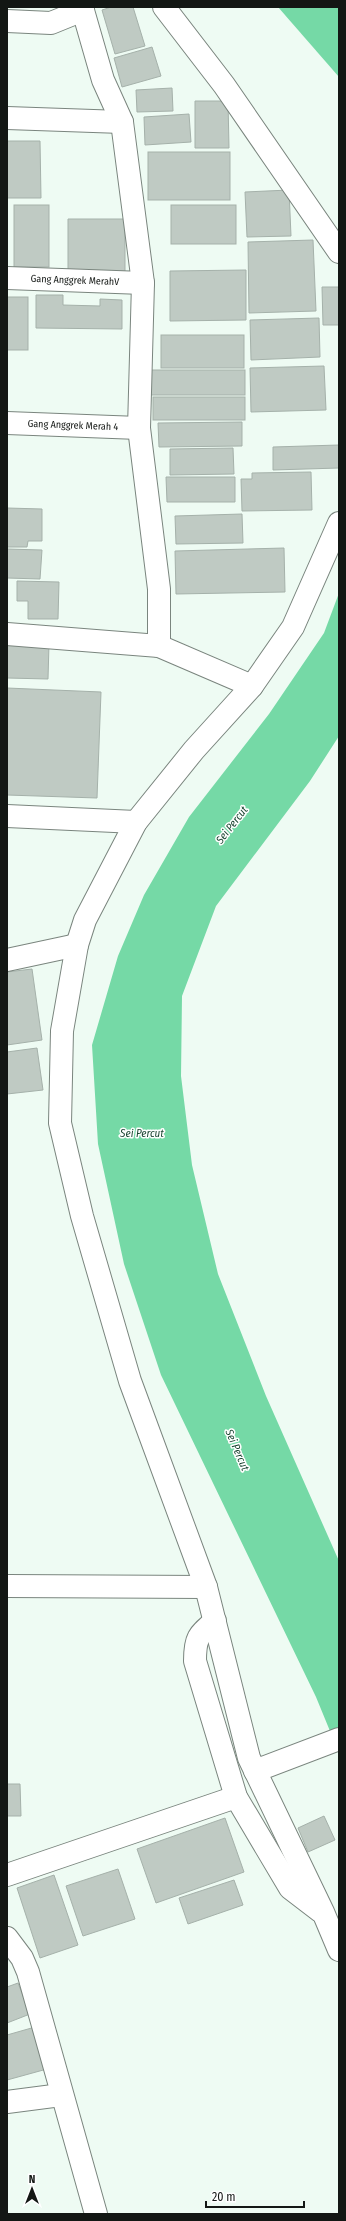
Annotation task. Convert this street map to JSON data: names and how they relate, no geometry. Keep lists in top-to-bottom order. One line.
{"streets":{"street":["Gang Anggrek MerahV","Gang Anggrek Merah 4"]},"water":["Sei Percut"],"scale_bar":"20 m","north":"top"}
